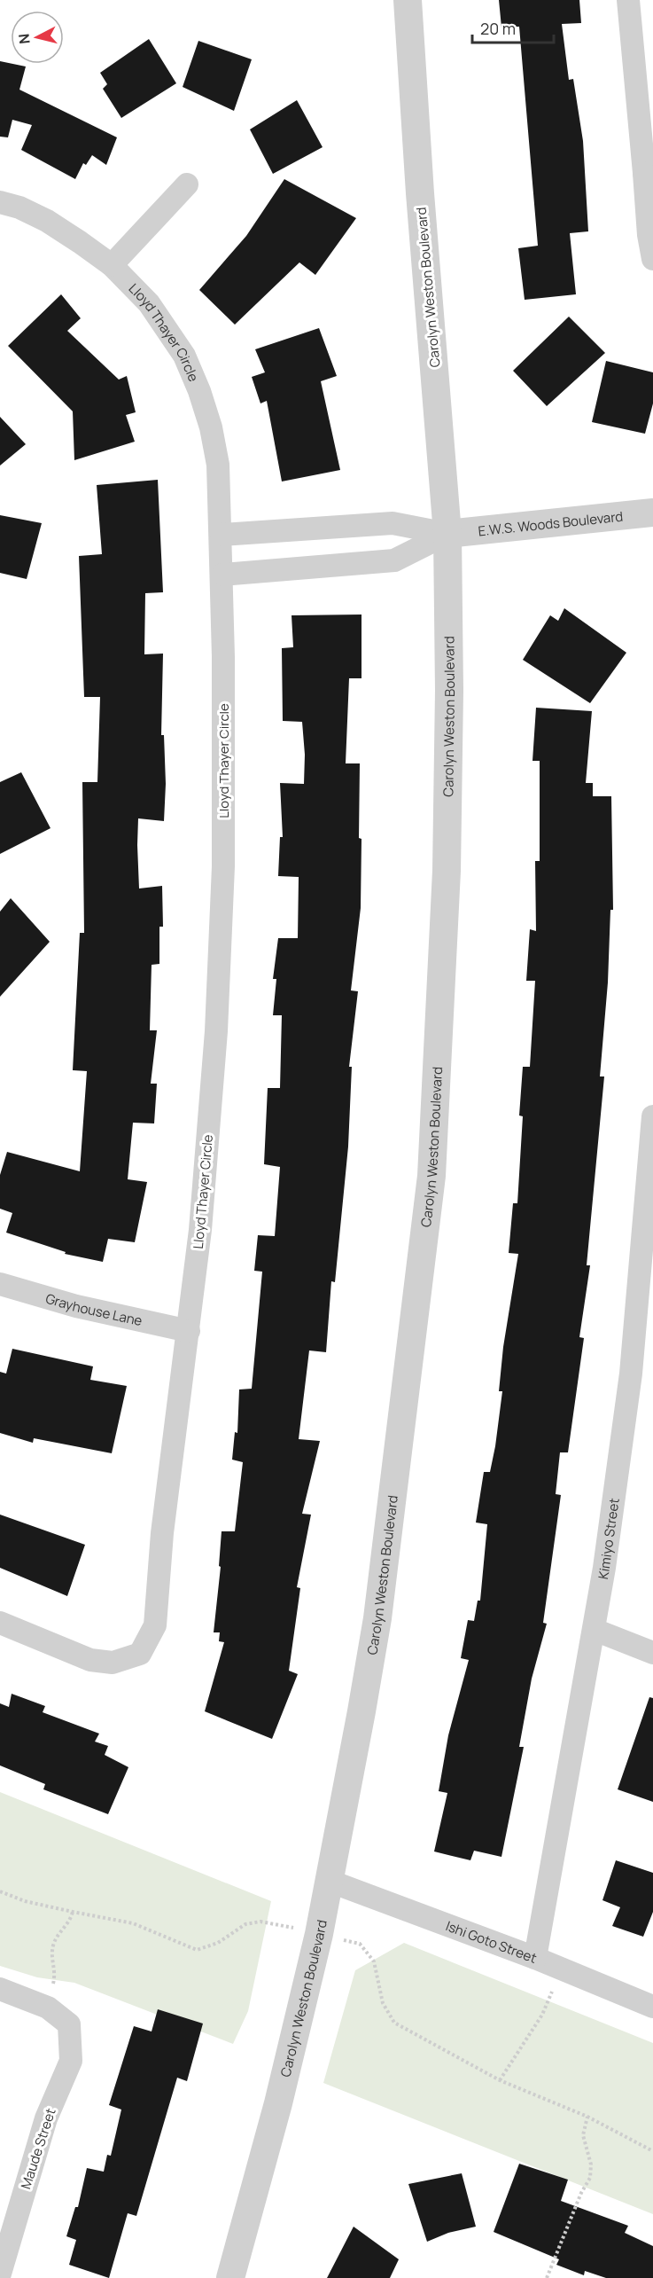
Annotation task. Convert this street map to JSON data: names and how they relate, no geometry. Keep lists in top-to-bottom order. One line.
{"streets":{"street":["Carolyn Weston Boulevard","Lloyd Thayer Circle","E.W.S. Woods Boulevard","Grayhouse Lane","Kimiyo Street","Ishi Goto Street","Maude Street"]},"crossings":[["Carolyn Weston Boulevard","E.W.S. Woods Boulevard"],["Carolyn Weston Boulevard","Ishi Goto Street"],["Lloyd Thayer Circle","Grayhouse Lane"],["Kimiyo Street","Ishi Goto Street"]],"scale_bar":"20 m","north":"left"}
